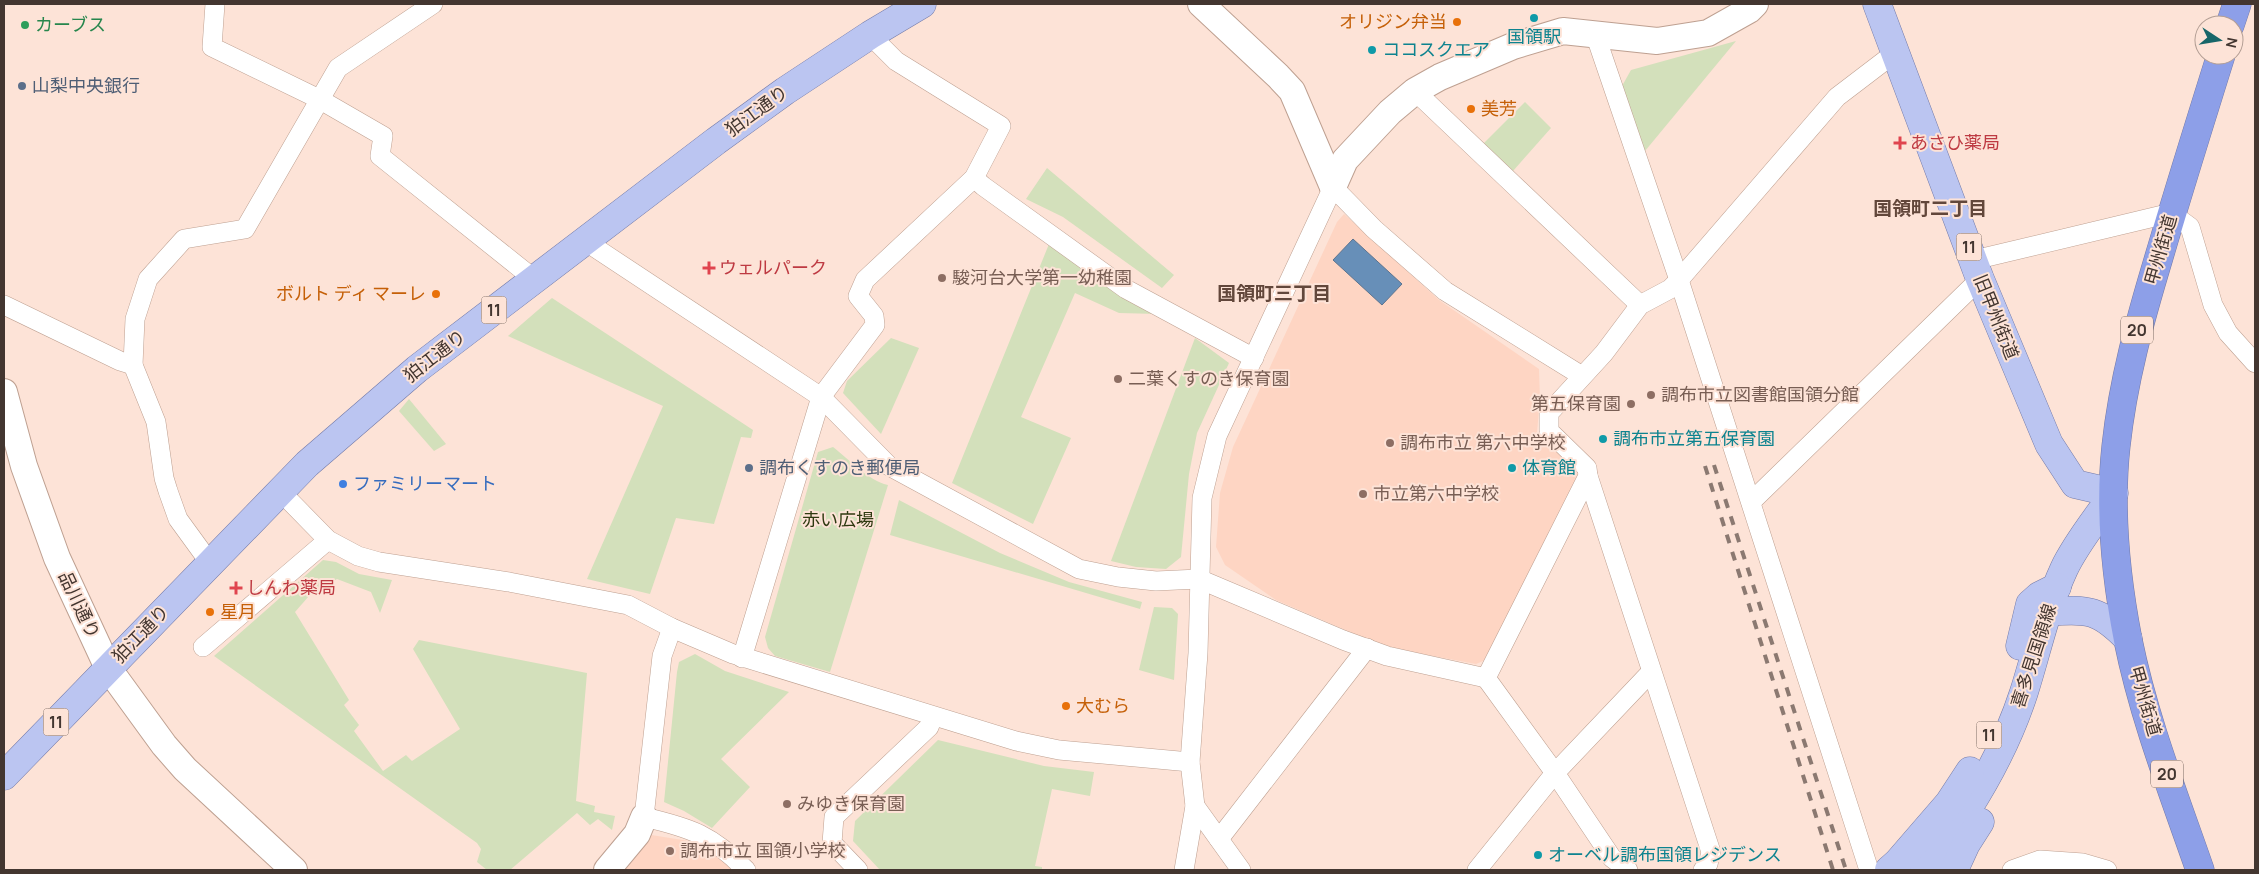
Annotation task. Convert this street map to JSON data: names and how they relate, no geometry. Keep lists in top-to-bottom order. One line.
{"streets":{"highway":["甲州街道","20"],"main road":["狛江通り","11","旧甲州街道","喜多見国領線"],"street":["品川通り"]},"crossings":[["狛江通り","品川通り"],["11","喜多見国領線"],["甲州街道","旧甲州街道"],["甲州街道","喜多見国領線"],["旧甲州街道","喜多見国領線"]],"districts":["国領町二丁目","国領町三丁目"],"parks":["赤い広場"],"places":{"other":["国領駅","オリジン弁当","カーブス","ココスクエア","山梨中央銀行","美芳","駿河台大学第一幼稚園","ボルト ディ マーレ","二葉くすのき保育園","調布市立図書館国領分館","第五保育園","調布市立第五保育園","調布市立 第六中学校","調布くすのき郵便局","体育館","ファミリーマート","市立第六中学校","星月","大むら","みゆき保育園","調布市立 国領小学校","オーベル調布国領レジデンス"],"health":["あさひ薬局","ウェルパーク","しんわ薬局"]},"north":"right"}
